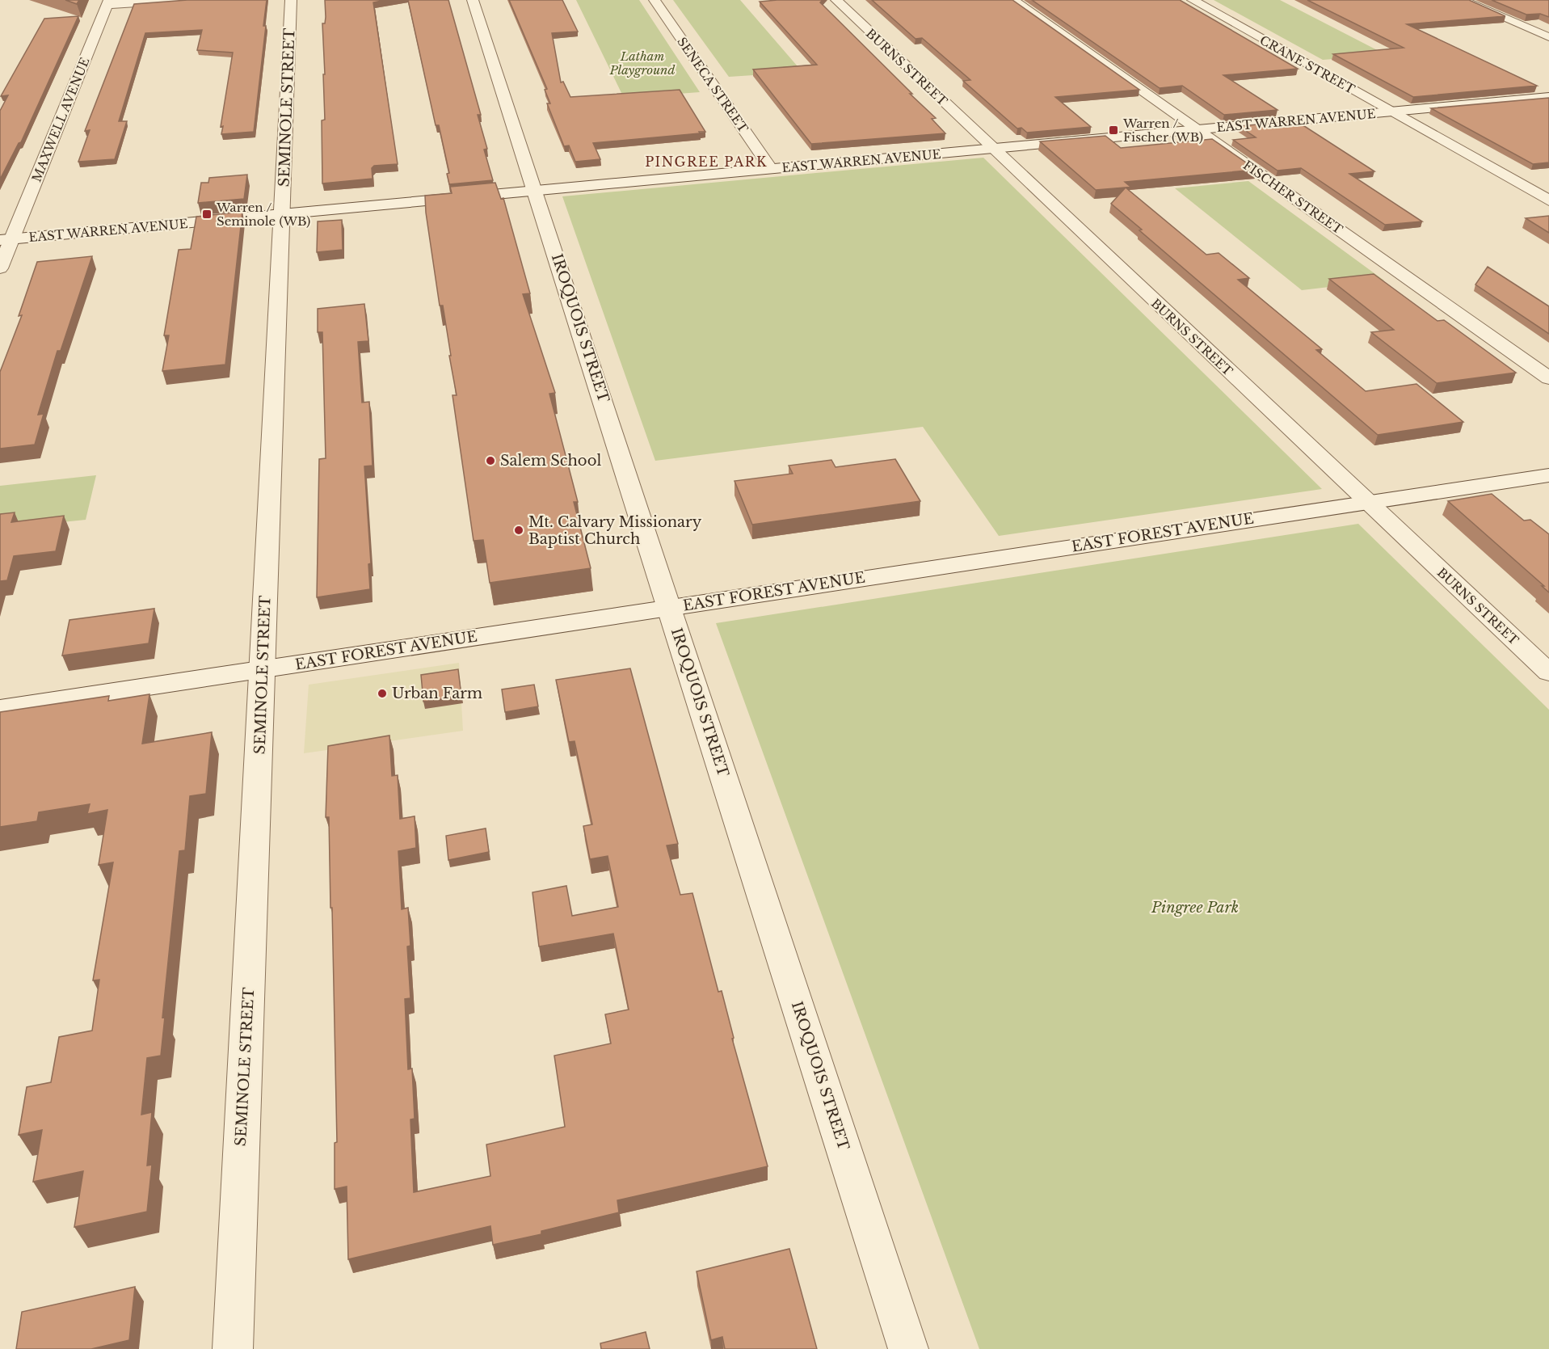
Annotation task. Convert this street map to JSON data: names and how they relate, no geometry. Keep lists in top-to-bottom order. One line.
{"streets":{"main road":["EAST WARREN AVENUE","EAST FOREST AVENUE"],"street":["CRANE STREET","BURNS STREET","SENECA STREET","SEMINOLE STREET","MAXWELL AVENUE","FISCHER STREET","IROQUOIS STREET"]},"crossings":[["CRANE STREET","EAST WARREN AVENUE"],["BURNS STREET","EAST WARREN AVENUE"],["BURNS STREET","EAST FOREST AVENUE"],["SENECA STREET","EAST WARREN AVENUE"],["SEMINOLE STREET","EAST WARREN AVENUE"],["SEMINOLE STREET","EAST FOREST AVENUE"],["MAXWELL AVENUE","EAST WARREN AVENUE"],["EAST WARREN AVENUE","FISCHER STREET"],["EAST WARREN AVENUE","IROQUOIS STREET"],["IROQUOIS STREET","EAST FOREST AVENUE"]],"districts":["PINGREE PARK"],"parks":["Latham Playground","Pingree Park"],"places":{"transit":["Warren / Fischer (WB)","Warren / Seminole (WB)"],"other":["Salem School","Mt. Calvary Missionary Baptist Church","Urban Farm"]}}
